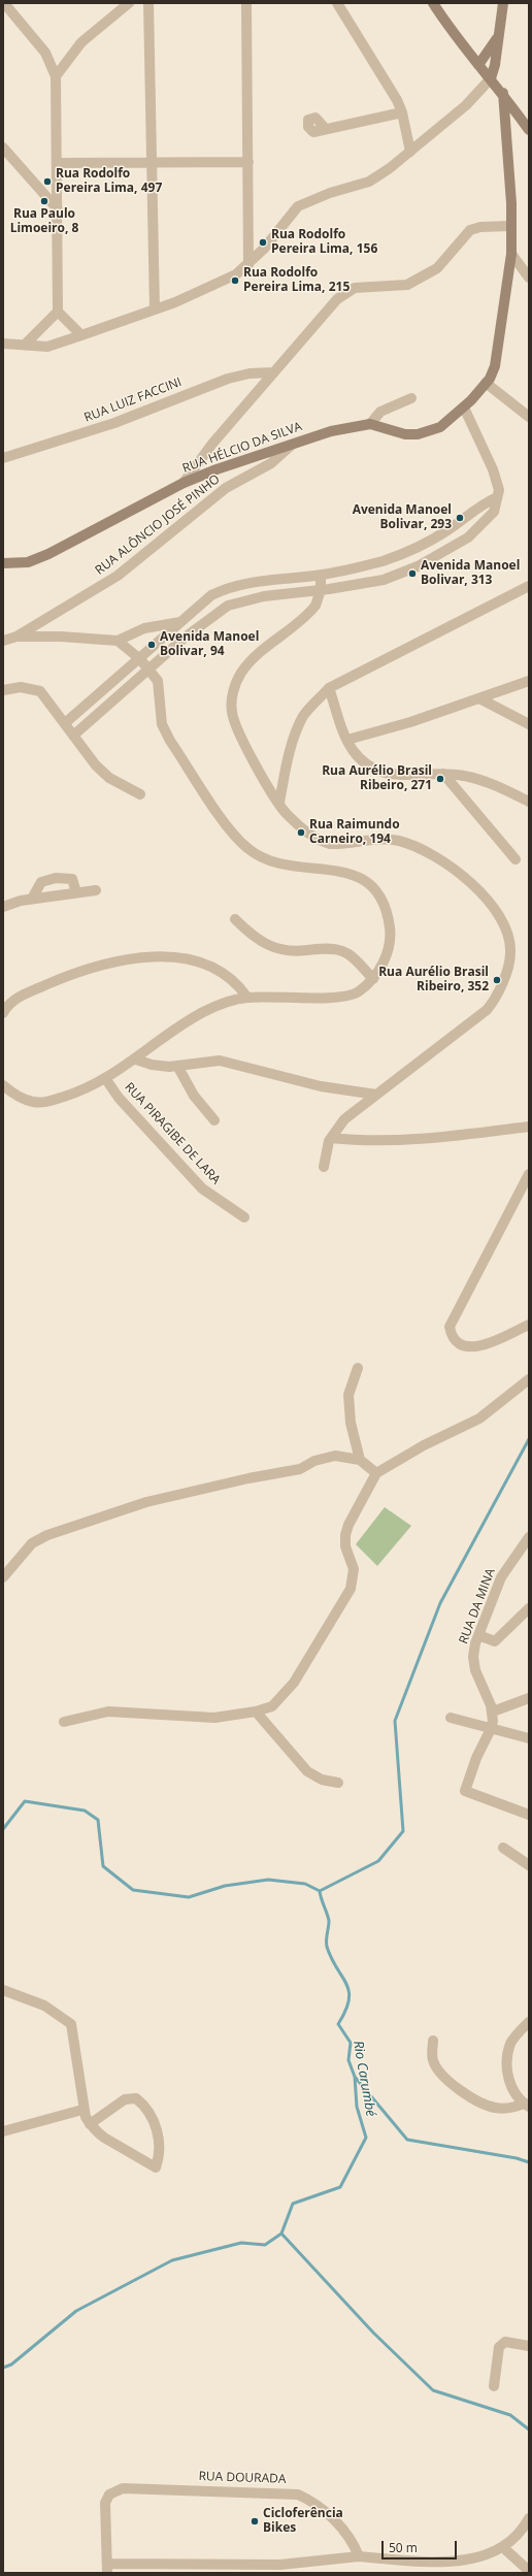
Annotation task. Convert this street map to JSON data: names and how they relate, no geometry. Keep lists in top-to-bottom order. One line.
{"streets":{"street":["RUA LUIZ FACCINI","RUA HÉLCIO DA SILVA","RUA ALÔNCIO JOSÉ PINHO","RUA PIRAGIBE DE LARA","RUA DA MINA","RUA DOURADA"]},"crossings":[["RUA HÉLCIO DA SILVA","RUA ALÔNCIO JOSÉ PINHO"]],"water":["Rio Carumbé"],"places":["Rua Rodolfo Pereira Lima, 497","Rua Paulo Limoeiro, 8","Rua Rodolfo Pereira Lima, 156","Rua Rodolfo Pereira Lima, 215","Avenida Manoel Bolivar, 293","Avenida Manoel Bolivar, 313","Avenida Manoel Bolivar, 94","Rua Aurélio Brasil Ribeiro, 271","Rua Raimundo Carneiro, 194","Rua Aurélio Brasil Ribeiro, 352","Cicloferência Bikes"],"scale_bar":"50 m"}
